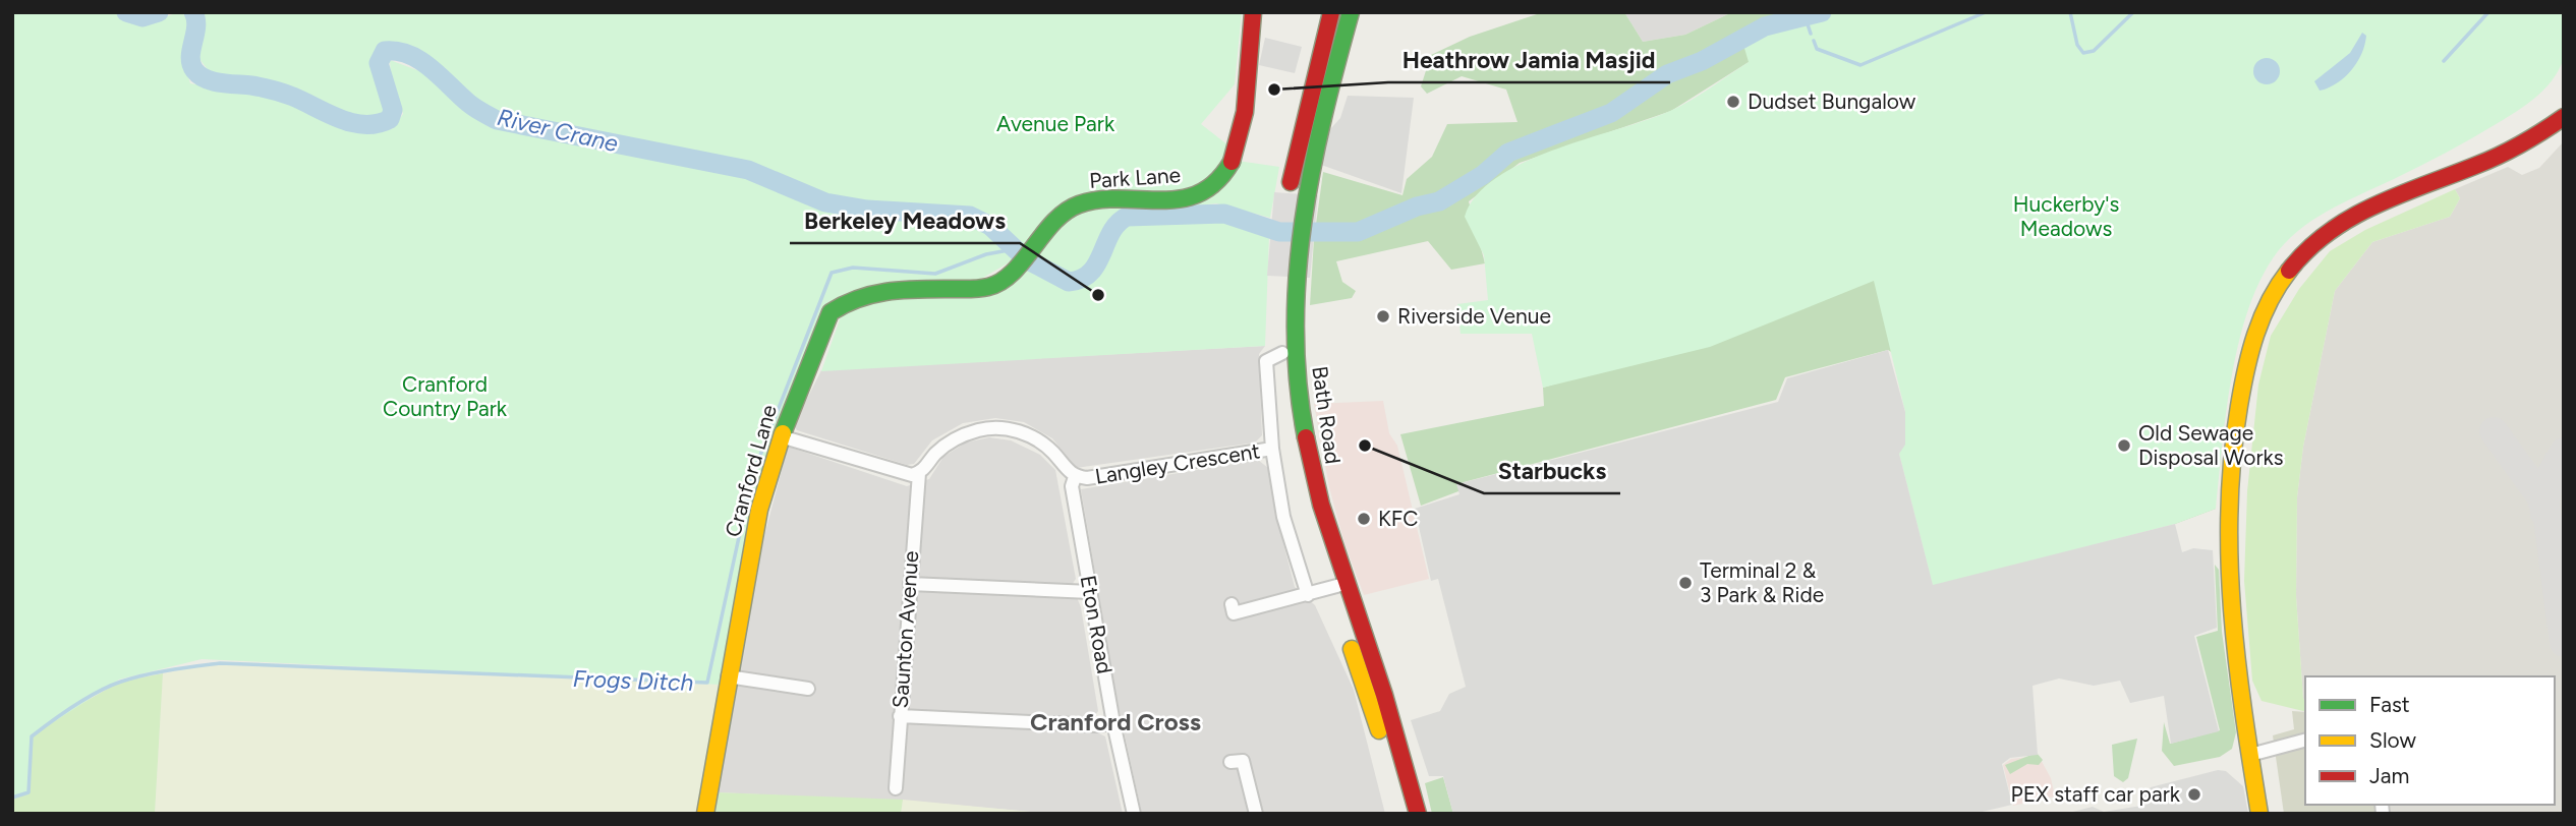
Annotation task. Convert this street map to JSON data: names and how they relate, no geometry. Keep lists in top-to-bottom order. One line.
{"streets":{"main road":["Park Lane","Bath Road","Cranford Lane"],"street":["Langley Crescent","Eton Road","Saunton Avenue"]},"crossings":[["Park Lane","Cranford Lane"],["Langley Crescent","Eton Road"],["Langley Crescent","Saunton Avenue"]],"districts":["Cranford Cross"],"water":["River Crane","Frogs Ditch"],"parks":["Avenue Park","Huckerby's Meadows","Cranford Country Park"],"places":["Heathrow Jamia Masjid","Dudset Bungalow","Berkeley Meadows","Riverside Venue","Starbucks","Old Sewage Disposal Works","KFC","Terminal 2 & 3 Park & Ride","PEX staff car park"],"legend":["Fast","Slow","Jam"]}
